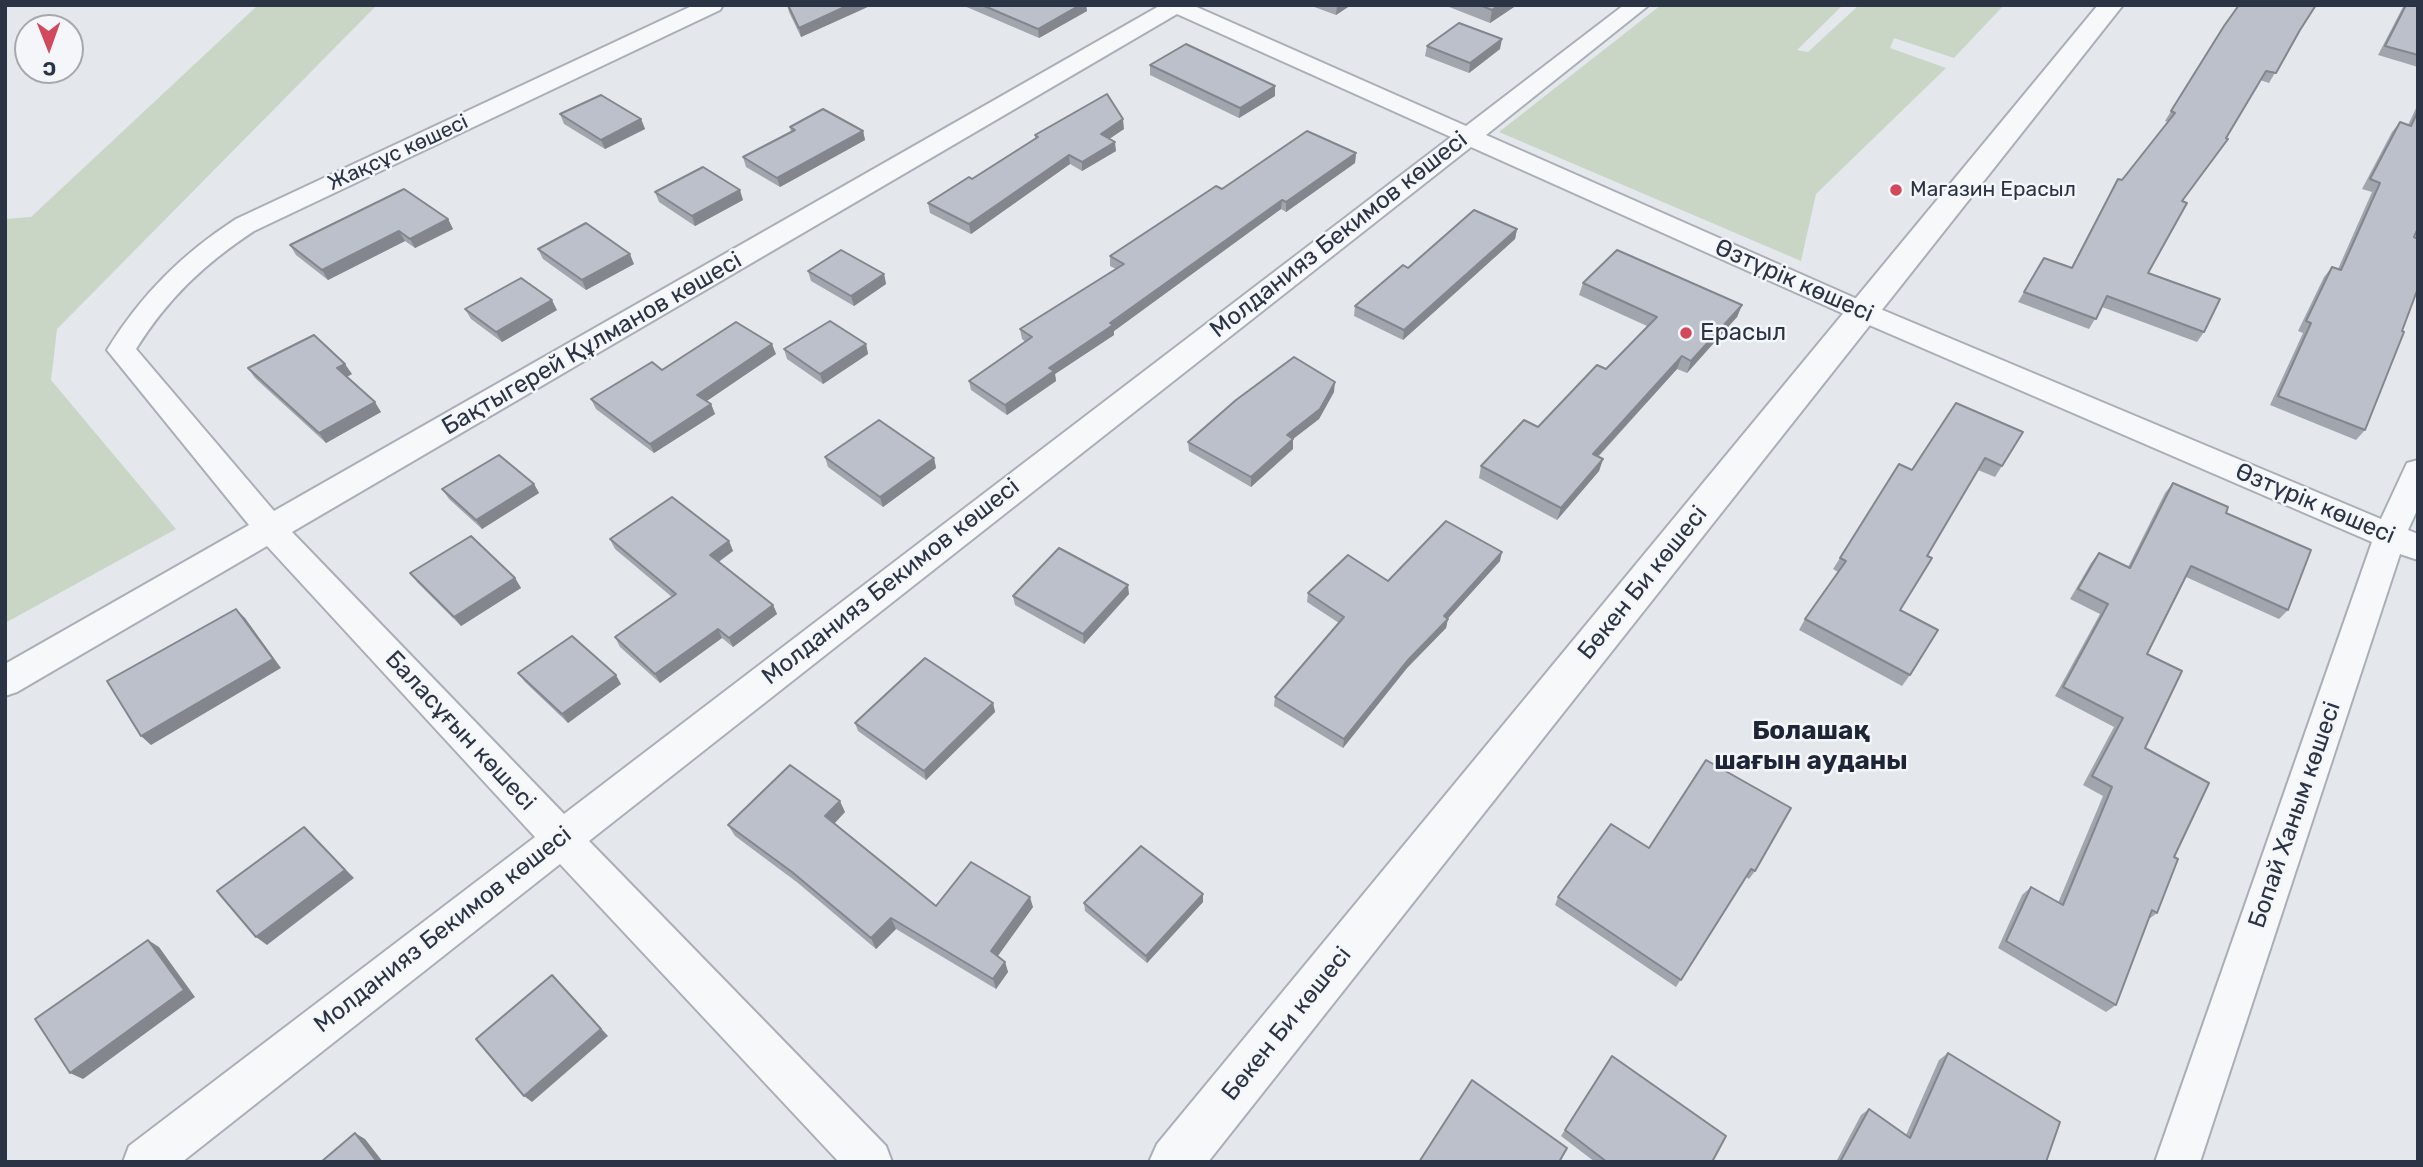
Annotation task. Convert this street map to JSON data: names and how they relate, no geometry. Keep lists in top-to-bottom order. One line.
{"streets":{"street":["Жақсұс көшесі","Молданияз Бекимов көшесі","Өзтүрік көшесі","Бақтыгерей Құлманов көшесі","Бөкен Би көшесі","Баласұғын көшесі","Бопай Ханым көшесі"]},"crossings":[["Жақсұс көшесі","Баласұғын көшесі"],["Молданияз Бекимов көшесі","Өзтүрік көшесі"],["Молданияз Бекимов көшесі","Баласұғын көшесі"],["Өзтүрік көшесі","Бақтыгерей Құлманов көшесі"],["Өзтүрік көшесі","Бөкен Би көшесі"],["Өзтүрік көшесі","Бопай Ханым көшесі"],["Бақтыгерей Құлманов көшесі","Баласұғын көшесі"]],"districts":["Болашақ шағын ауданы"],"places":["Магазин Ерасыл","Ерасыл"],"north":"bottom"}
